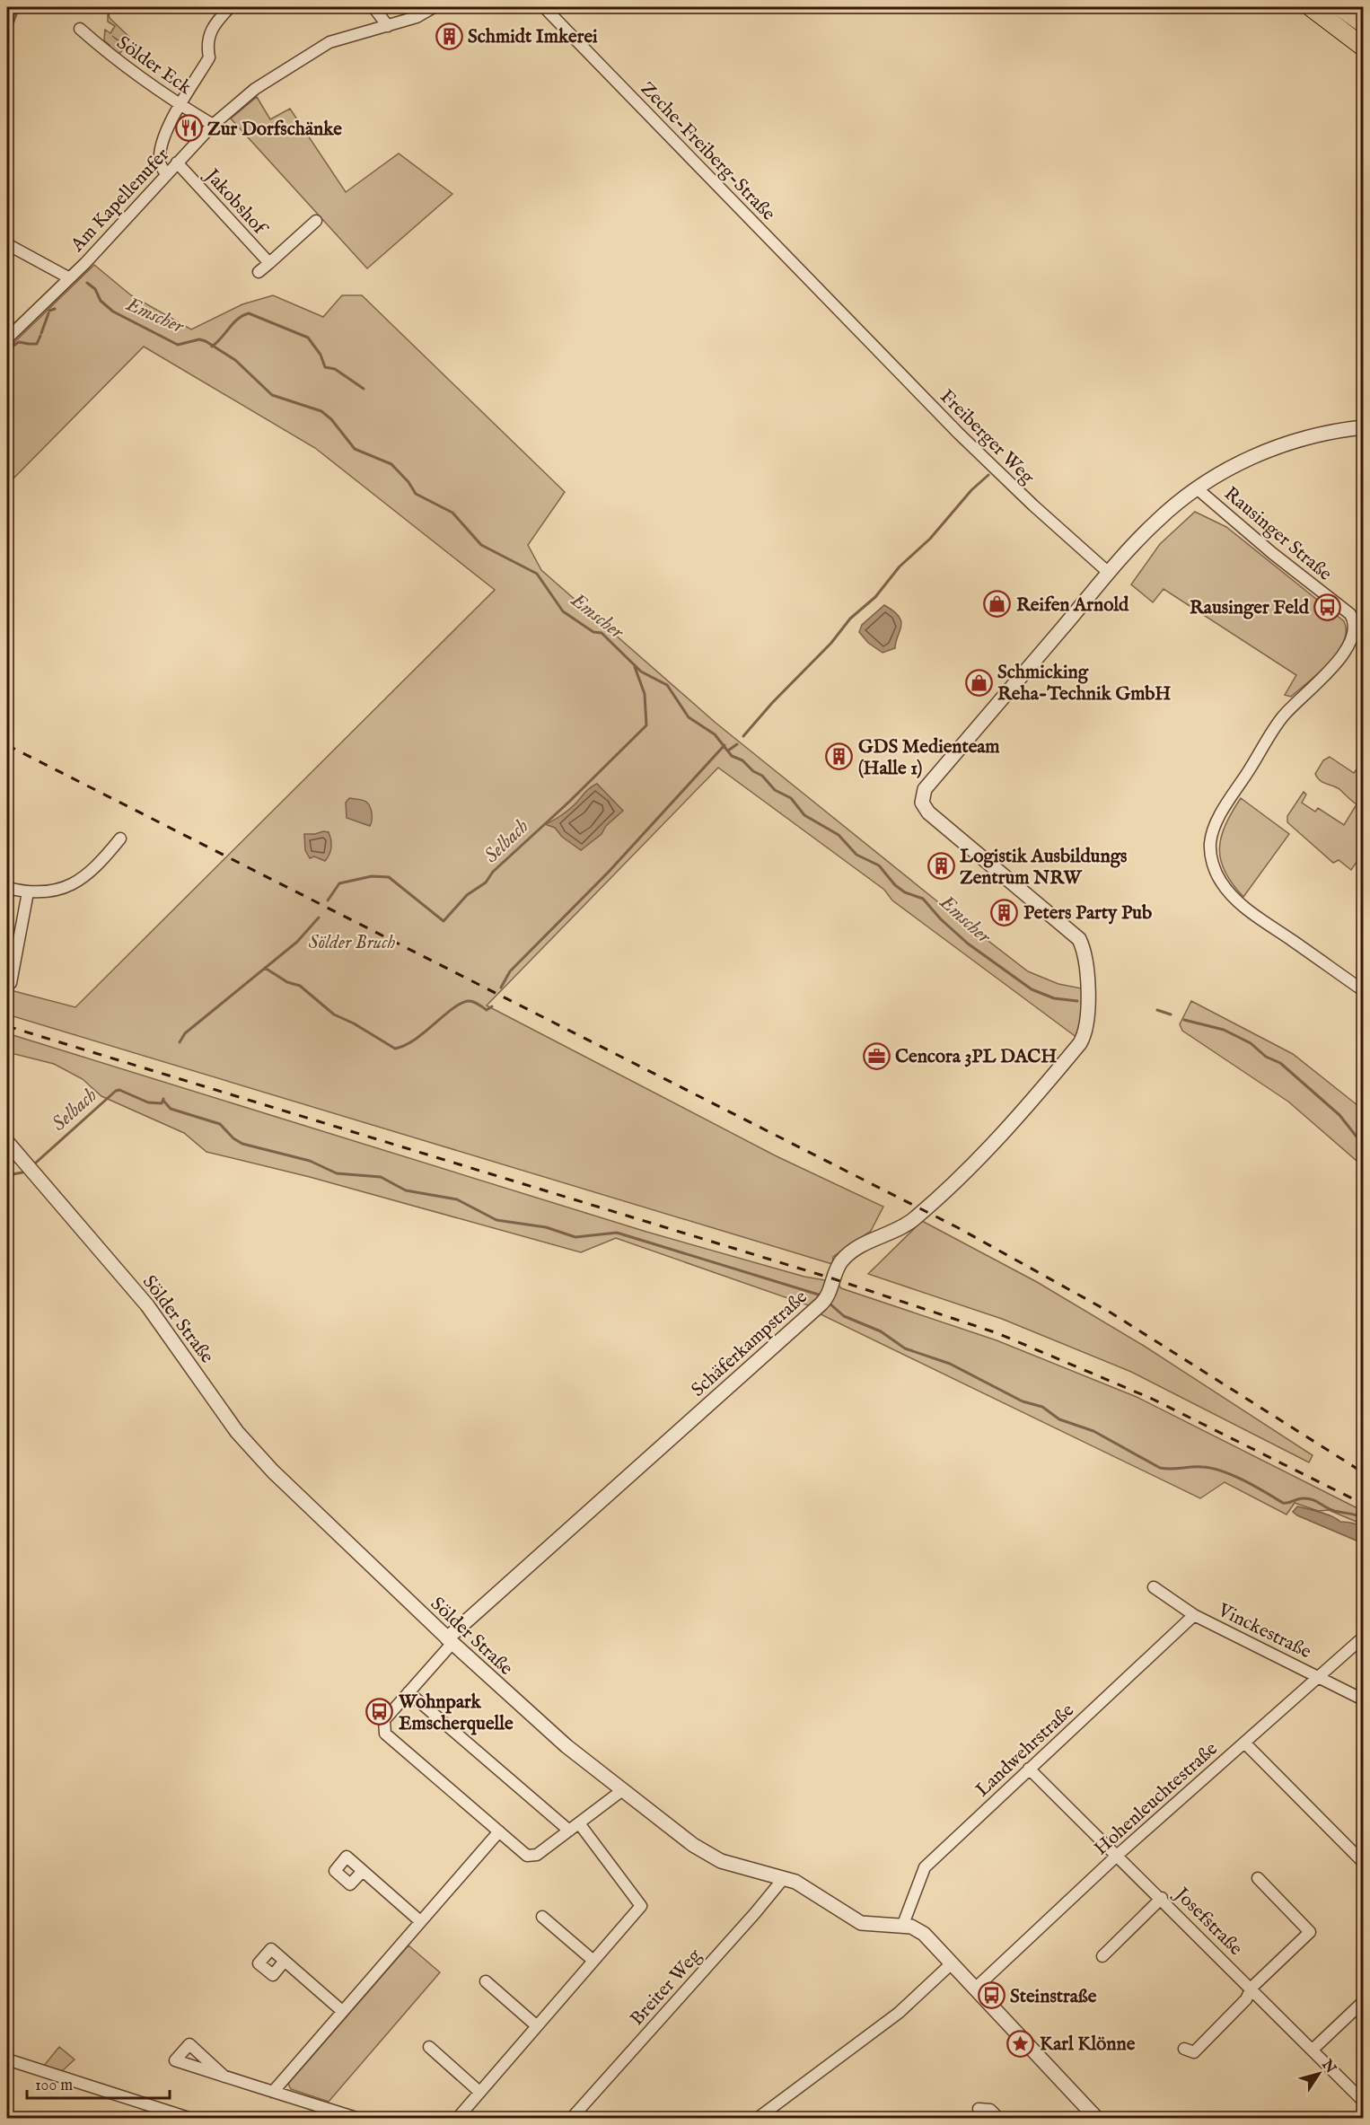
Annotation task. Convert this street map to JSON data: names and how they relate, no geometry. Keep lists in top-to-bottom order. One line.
{"streets":{"street":["Sölder Eck","Zeche-Freiberg-Straße","Am Kapellenufer","Jakobshof","Freiberger Weg","Rausinger Straße","Sölder Straße","Schäferkampstraße","Vinckestraße","Landwehrstraße","Hohenleuchtestraße","Josefstraße","Breiter Weg"]},"crossings":[["Sölder Eck","Am Kapellenufer"],["Zeche-Freiberg-Straße","Freiberger Weg"],["Am Kapellenufer","Jakobshof"],["Freiberger Weg","Schäferkampstraße"],["Sölder Straße","Schäferkampstraße"],["Sölder Straße","Landwehrstraße"],["Sölder Straße","Hohenleuchtestraße"],["Sölder Straße","Breiter Weg"],["Vinckestraße","Landwehrstraße"],["Vinckestraße","Hohenleuchtestraße"],["Landwehrstraße","Josefstraße"],["Hohenleuchtestraße","Josefstraße"]],"water":["Emscher","Selbach"],"parks":["Sölder Bruch"],"places":{"building":["Schmidt Imkerei","GDS Medienteam (Halle 1)","Logistik Ausbildungs Zentrum NRW","Peters Party Pub"],"restaurant":["Zur Dorfschänke"],"shop":["Reifen Arnold","Schmicking Reha-Technik GmbH"],"bus stop":["Rausinger Feld","Wohnpark Emscherquelle","Steinstraße"],"office":["Cencora 3PL DACH"],"place":["Karl Klönne"]},"scale_bar":"100 m","north":"top right"}
